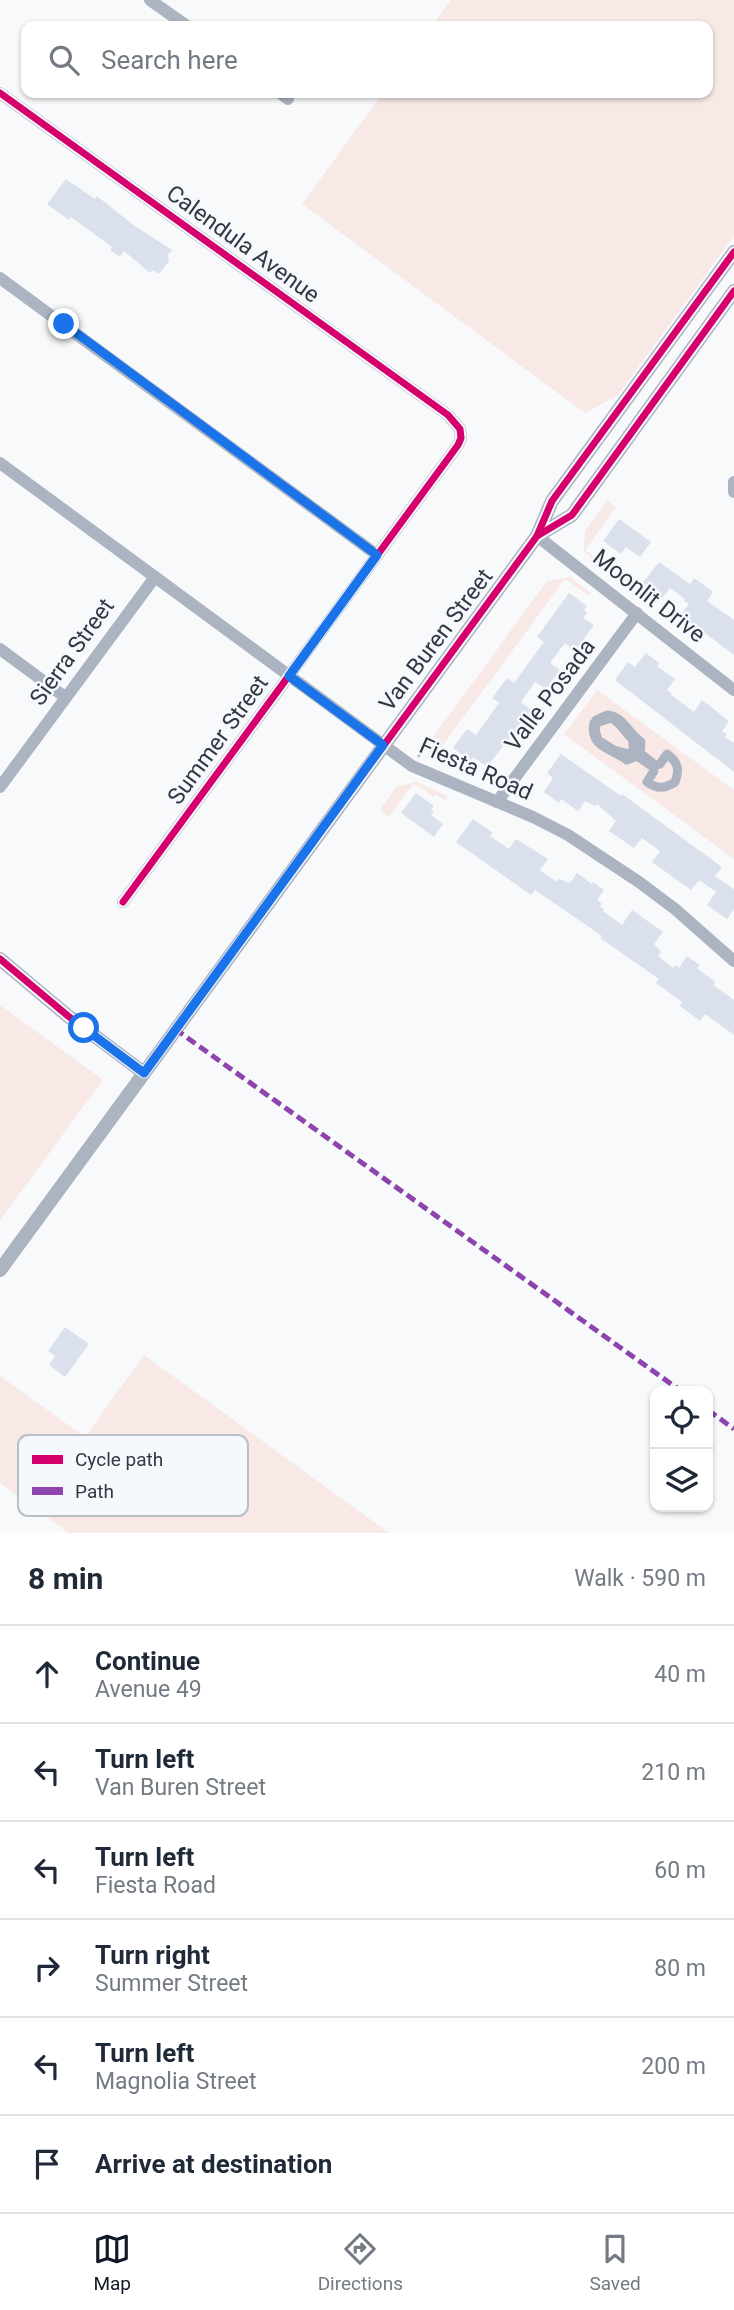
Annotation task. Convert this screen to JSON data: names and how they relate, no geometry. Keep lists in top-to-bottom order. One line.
{"streets":{"street":["Calendula Avenue","Moonlit Drive","Van Buren Street","Sierra Street","Valle Posada","Summer Street","Fiesta Road"]},"crossings":[["Calendula Avenue","Summer Street"],["Moonlit Drive","Van Buren Street"],["Moonlit Drive","Valle Posada"],["Van Buren Street","Fiesta Road"],["Sierra Street","Fiesta Road"],["Valle Posada","Fiesta Road"],["Summer Street","Fiesta Road"]],"legend":["Cycle path","Path"],"page":{"search":"Search here","heading":["8 min","Walk · 590 m"],"list":[["Continue","Avenue 49","40 m"],["Turn left","Van Buren Street","210 m"],["Turn left","Fiesta Road","60 m"],["Turn right","Summer Street","80 m"],["Turn left","Magnolia Street","200 m"],"Arrive at destination"],"nav":["Map","Directions","Saved"]}}
